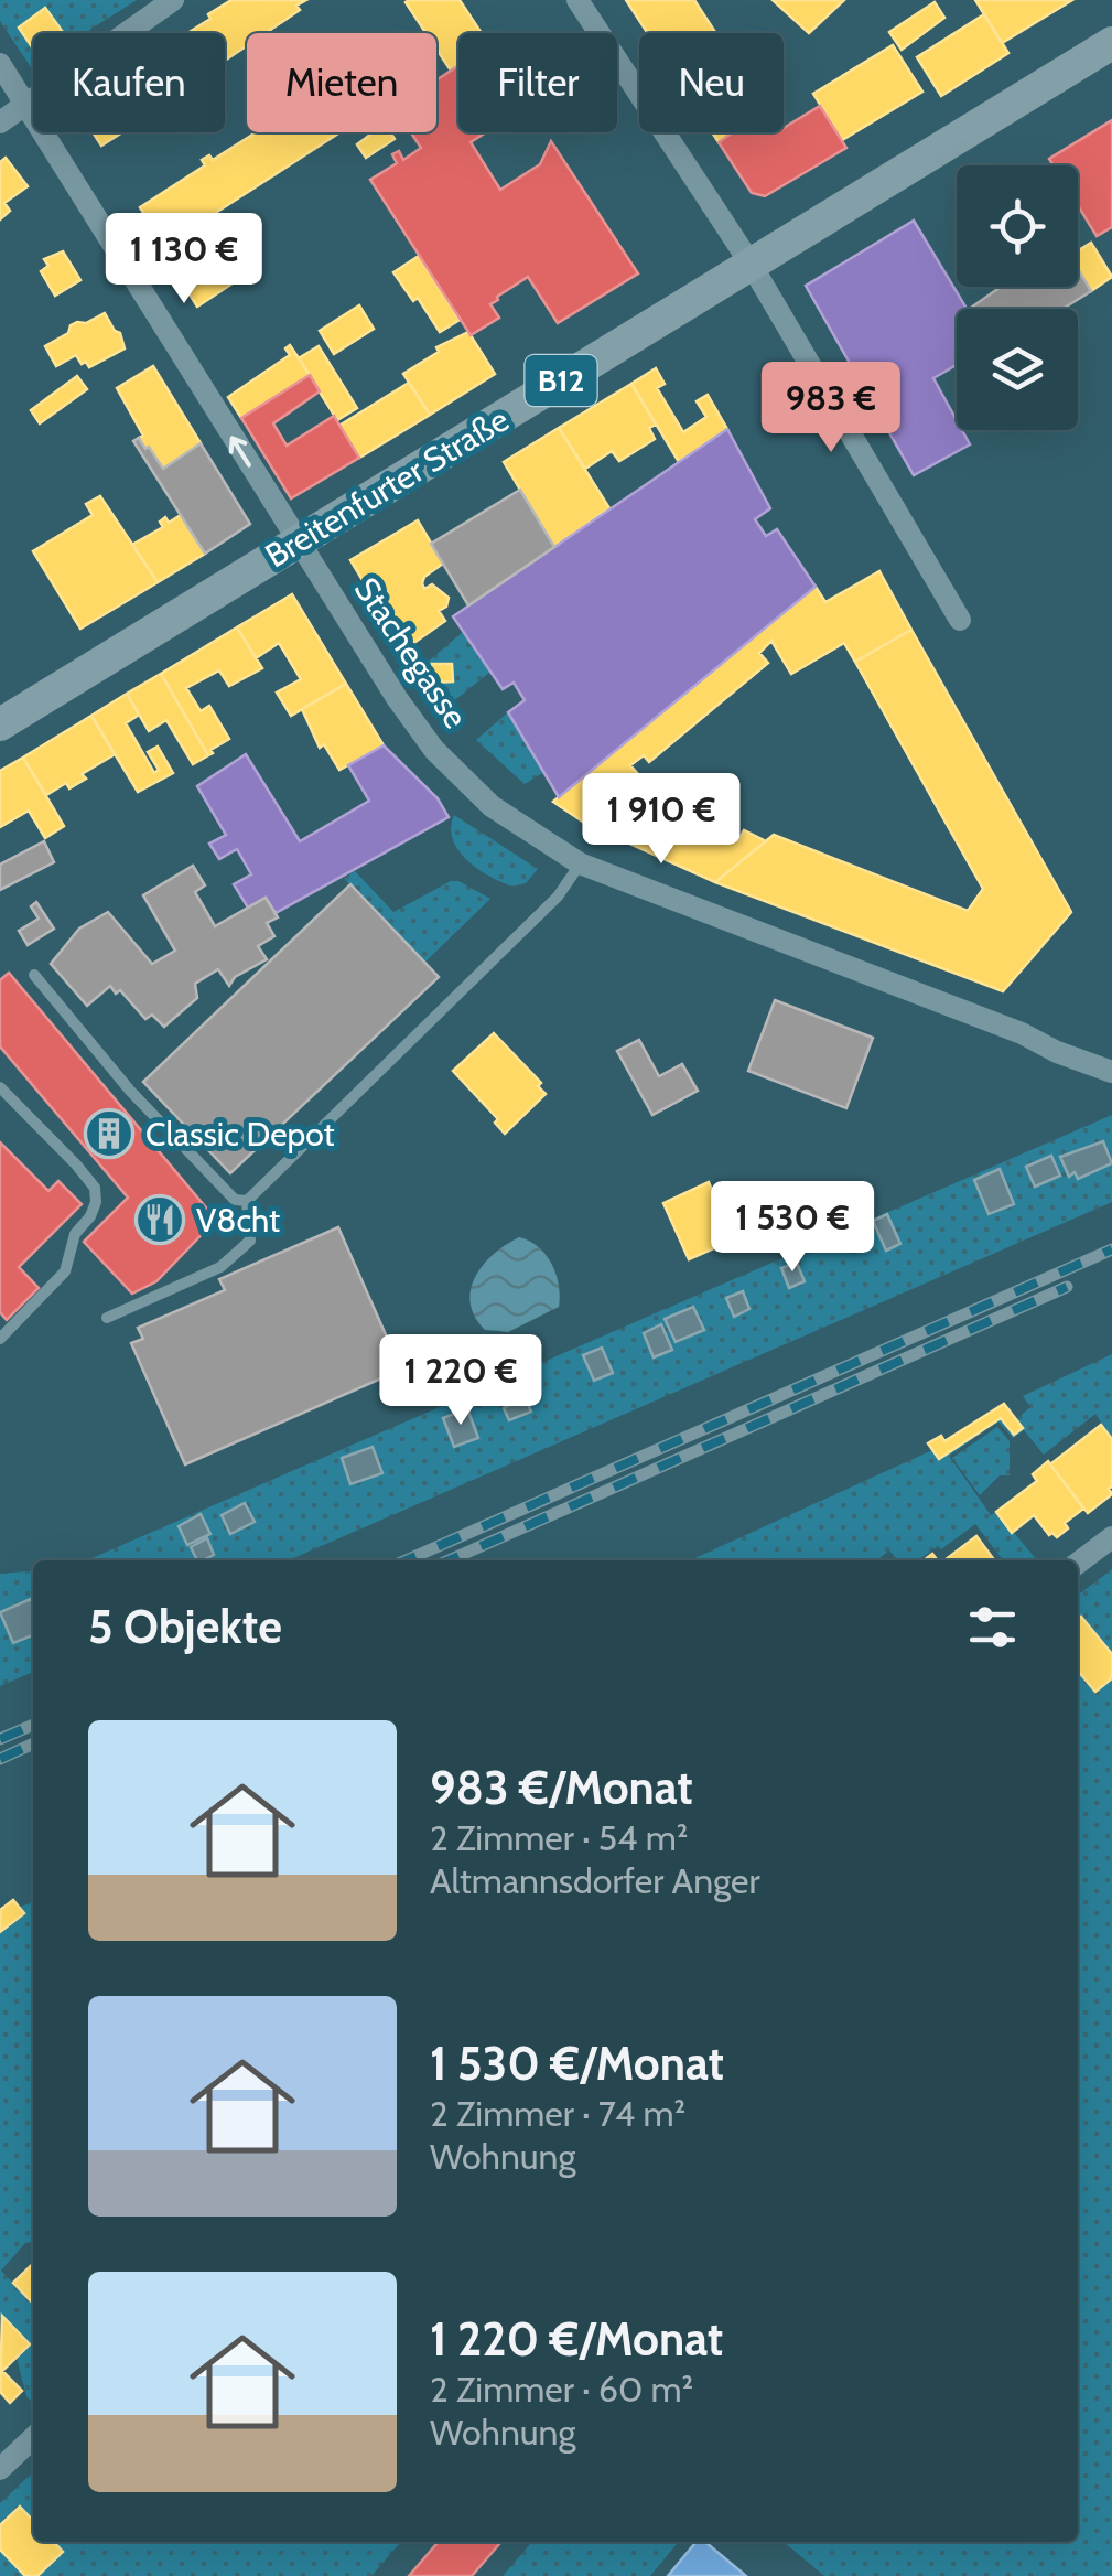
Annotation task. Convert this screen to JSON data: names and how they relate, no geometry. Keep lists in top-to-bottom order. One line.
{"streets":{"main road":["B12","Breitenfurter Straße"],"street":["Stachegasse"]},"crossings":[["Breitenfurter Straße","Stachegasse"]],"places":{"building":["Classic Depot"],"restaurant":["V8cht"]},"page":{"chip":["Kaufen","Mieten","Filter","Neu"],"price":["1 130 €","983 €","1 910 €","1 530 €","1 220 €"],"heading":"5 Objekte","list":[{"name":"983 €/Monat","note":"2 Zimmer · 54 m² · Altmannsdorfer Anger"},{"name":"1 530 €/Monat","note":"2 Zimmer · 74 m² · Wohnung"},{"name":"1 220 €/Monat","note":"2 Zimmer · 60 m² · Wohnung"}]}}
